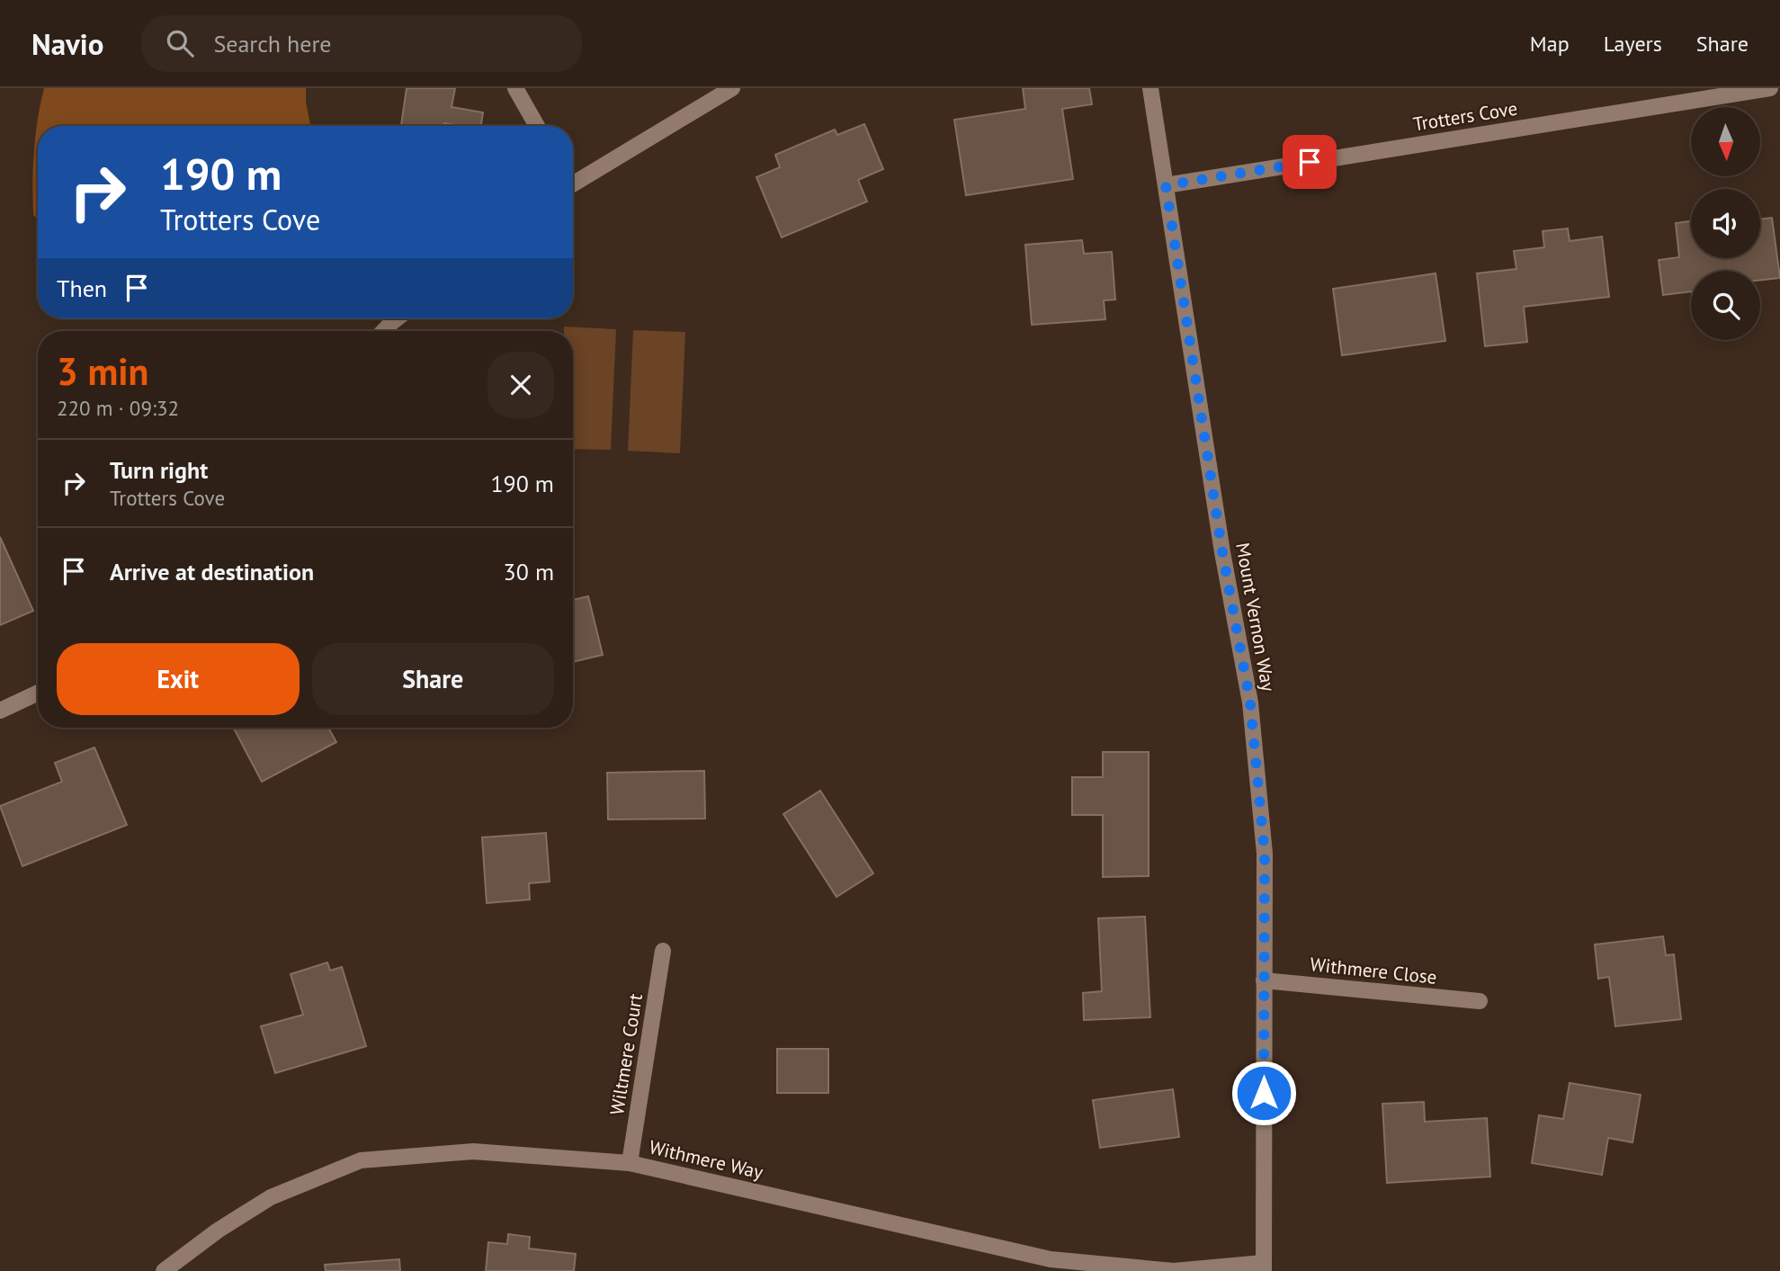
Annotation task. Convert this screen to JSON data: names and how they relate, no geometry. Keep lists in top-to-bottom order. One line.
{"streets":{"street":["Trotters Cove","Mount Vernon Way","Withmere Close","Wiltmere Court","Withmere Way"]},"crossings":[["Trotters Cove","Mount Vernon Way"],["Mount Vernon Way","Withmere Close"],["Mount Vernon Way","Withmere Way"],["Wiltmere Court","Withmere Way"]],"north":"bottom","page":{"header":"Navio","search":"Search here","nav":["Map","Layers","Share"],"turn":["190 m","Trotters Cove"],"then":"Then","heading":["3 min","220 m · 09:32"],"list":[{"name":"Turn right","note":"Trotters Cove","value":"190 m"},{"name":"Arrive at destination","value":"30 m"}],"buttons":["Exit","Share"]}}
